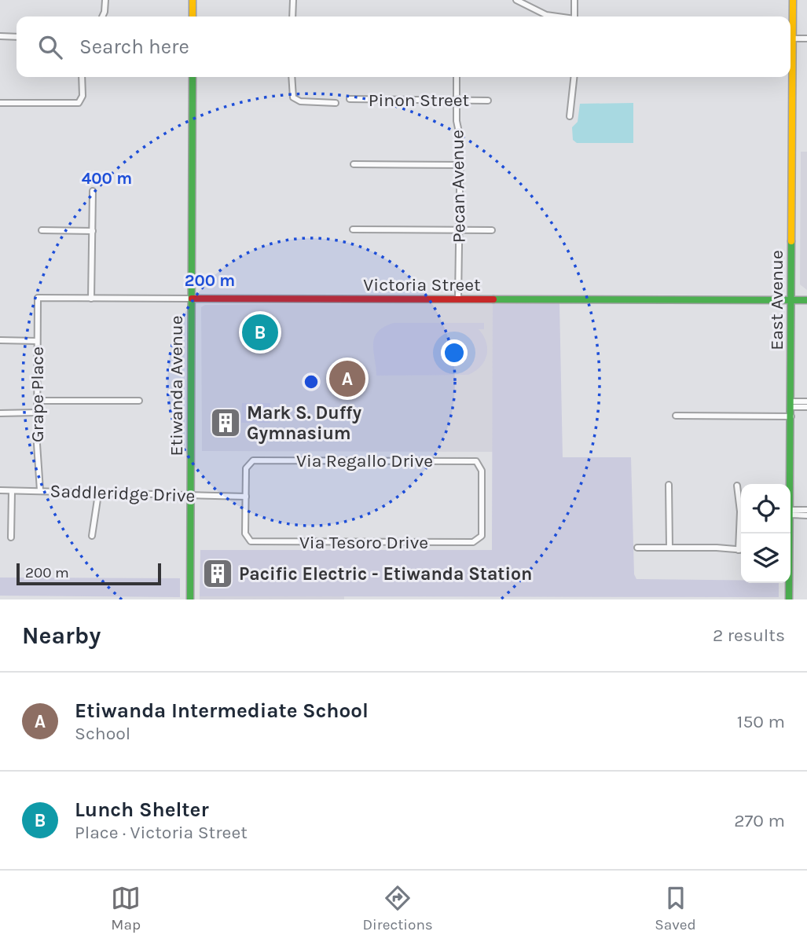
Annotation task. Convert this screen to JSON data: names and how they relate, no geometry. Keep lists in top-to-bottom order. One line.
{"streets":{"street":["Pinon Street","Pecan Avenue","Victoria Street","East Avenue","Etiwanda Avenue","Grape Place","Via Regallo Drive","Saddleridge Drive","Via Tesoro Drive"]},"crossings":[["Pinon Street","Pecan Avenue"],["Pecan Avenue","Victoria Street"],["Victoria Street","East Avenue"],["Victoria Street","Etiwanda Avenue"],["Victoria Street","Grape Place"],["Etiwanda Avenue","Saddleridge Drive"],["Grape Place","Saddleridge Drive"],["Via Regallo Drive","Saddleridge Drive"],["Via Regallo Drive","Via Tesoro Drive"],["Saddleridge Drive","Via Tesoro Drive"]],"places":{"building":["Mark S. Duffy Gymnasium","Pacific Electric - Etiwanda Station"]},"scale_bar":"200 m","page":{"search":"Search here","pins":["B","A"],"scale":"200 m","heading":["Nearby","2 results"],"list":[{"mark":"A","name":"Etiwanda Intermediate School","note":"School","value":"150 m"},{"mark":"B","name":"Lunch Shelter","note":"Place · Victoria Street","value":"270 m"}],"nav":["Map","Directions","Saved"]},"rings":["400 m","200 m"]}
